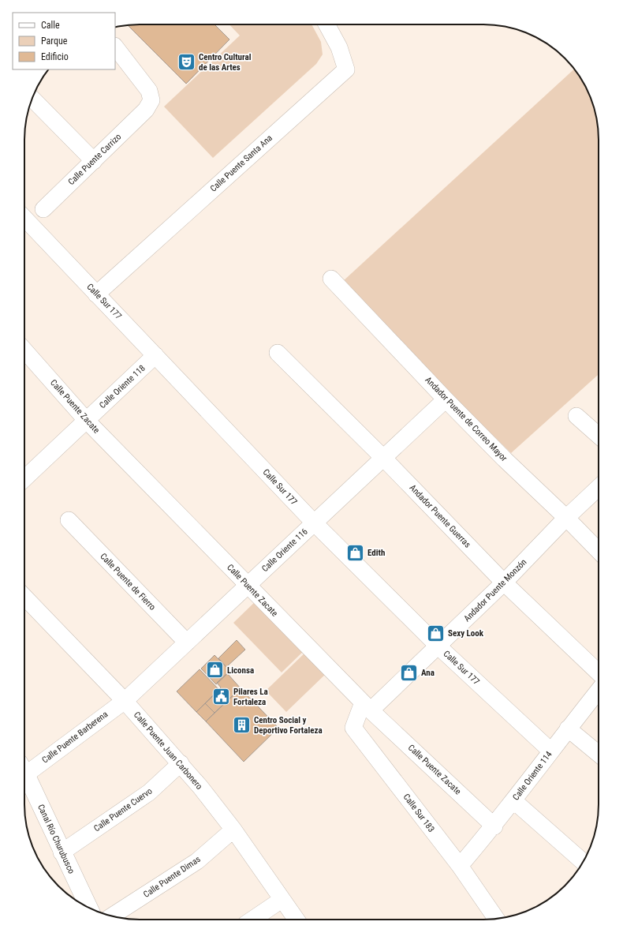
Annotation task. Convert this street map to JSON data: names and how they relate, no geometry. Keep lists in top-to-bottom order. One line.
{"streets":{"street":["Calle Puente Carrizo","Calle Puente Santa Ana","Calle Sur 177","Calle Oriente 118","Calle Puente Zacate","Andador Puente de Correo Mayor","Andador Puente Guerras","Calle Oriente 116","Calle Puente de Fierro","Andador Puente Monzón","Calle Puente Barberena","Calle Puente Juan Carbonero","Calle Oriente 114","Calle Puente Cuervo","Calle Sur 183","Canal Río Churubusco","Calle Puente Dimas"]},"crossings":[["Calle Puente Santa Ana","Calle Sur 177"],["Calle Sur 177","Calle Oriente 118"],["Calle Sur 177","Calle Oriente 116"],["Calle Sur 177","Andador Puente Monzón"],["Calle Sur 177","Calle Oriente 114"],["Calle Oriente 118","Calle Puente Zacate"],["Calle Puente Zacate","Calle Oriente 116"],["Calle Puente Zacate","Andador Puente Monzón"],["Calle Puente Zacate","Calle Oriente 114"],["Calle Puente Zacate","Calle Sur 183"],["Andador Puente de Correo Mayor","Calle Oriente 116"],["Andador Puente de Correo Mayor","Andador Puente Monzón"],["Andador Puente Guerras","Calle Oriente 116"],["Andador Puente Guerras","Andador Puente Monzón"],["Calle Oriente 116","Calle Puente de Fierro"],["Calle Oriente 116","Calle Puente Barberena"],["Calle Oriente 116","Calle Puente Juan Carbonero"],["Andador Puente Monzón","Calle Sur 183"],["Calle Puente Barberena","Calle Puente Juan Carbonero"],["Calle Puente Juan Carbonero","Calle Puente Cuervo"],["Calle Puente Juan Carbonero","Calle Puente Dimas"],["Calle Oriente 114","Calle Sur 183"],["Calle Puente Cuervo","Canal Río Churubusco"]],"places":{"theatre":["Centro Cultural de las Artes"],"shop":["Edith","Sexy Look","Liconsa","Ana"],"public building":["Pilares La Fortaleza"],"building":["Centro Social y Deportivo Fortaleza"]},"legend":["Calle","Parque","Edificio"]}
